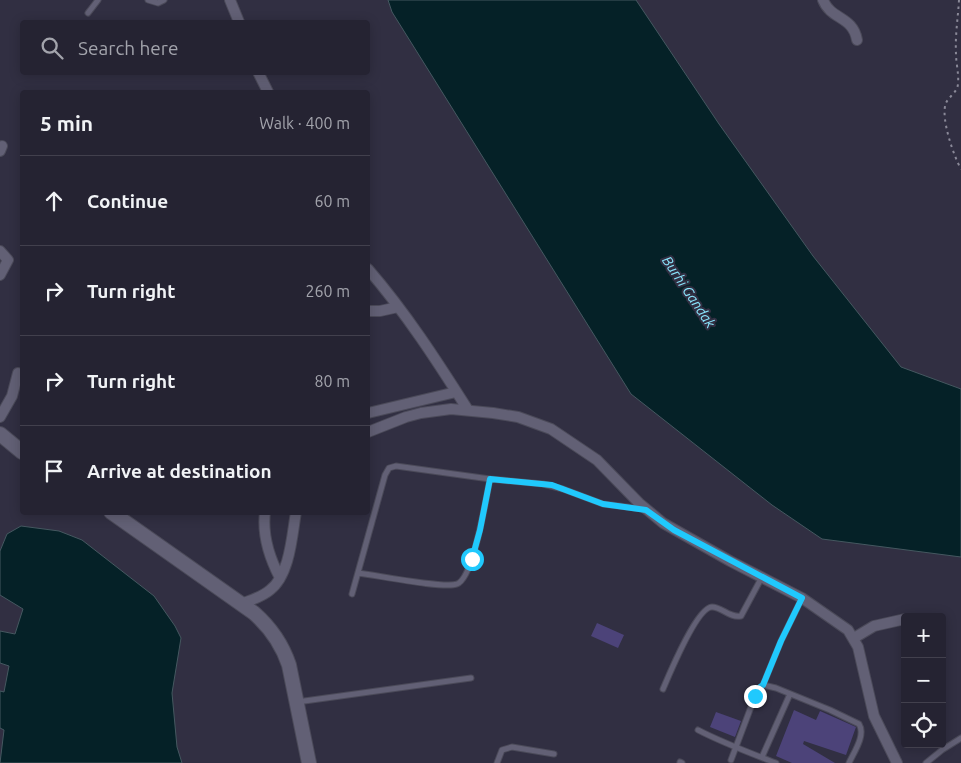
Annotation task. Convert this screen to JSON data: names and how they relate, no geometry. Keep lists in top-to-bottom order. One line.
{"water":["Burhi Gandak"],"page":{"search":"Search here","heading":["5 min","Walk · 400 m"],"list":[["Continue","60 m"],["Turn right","260 m"],["Turn right","80 m"],"Arrive at destination"],"map_buttons":["+","−"]}}
